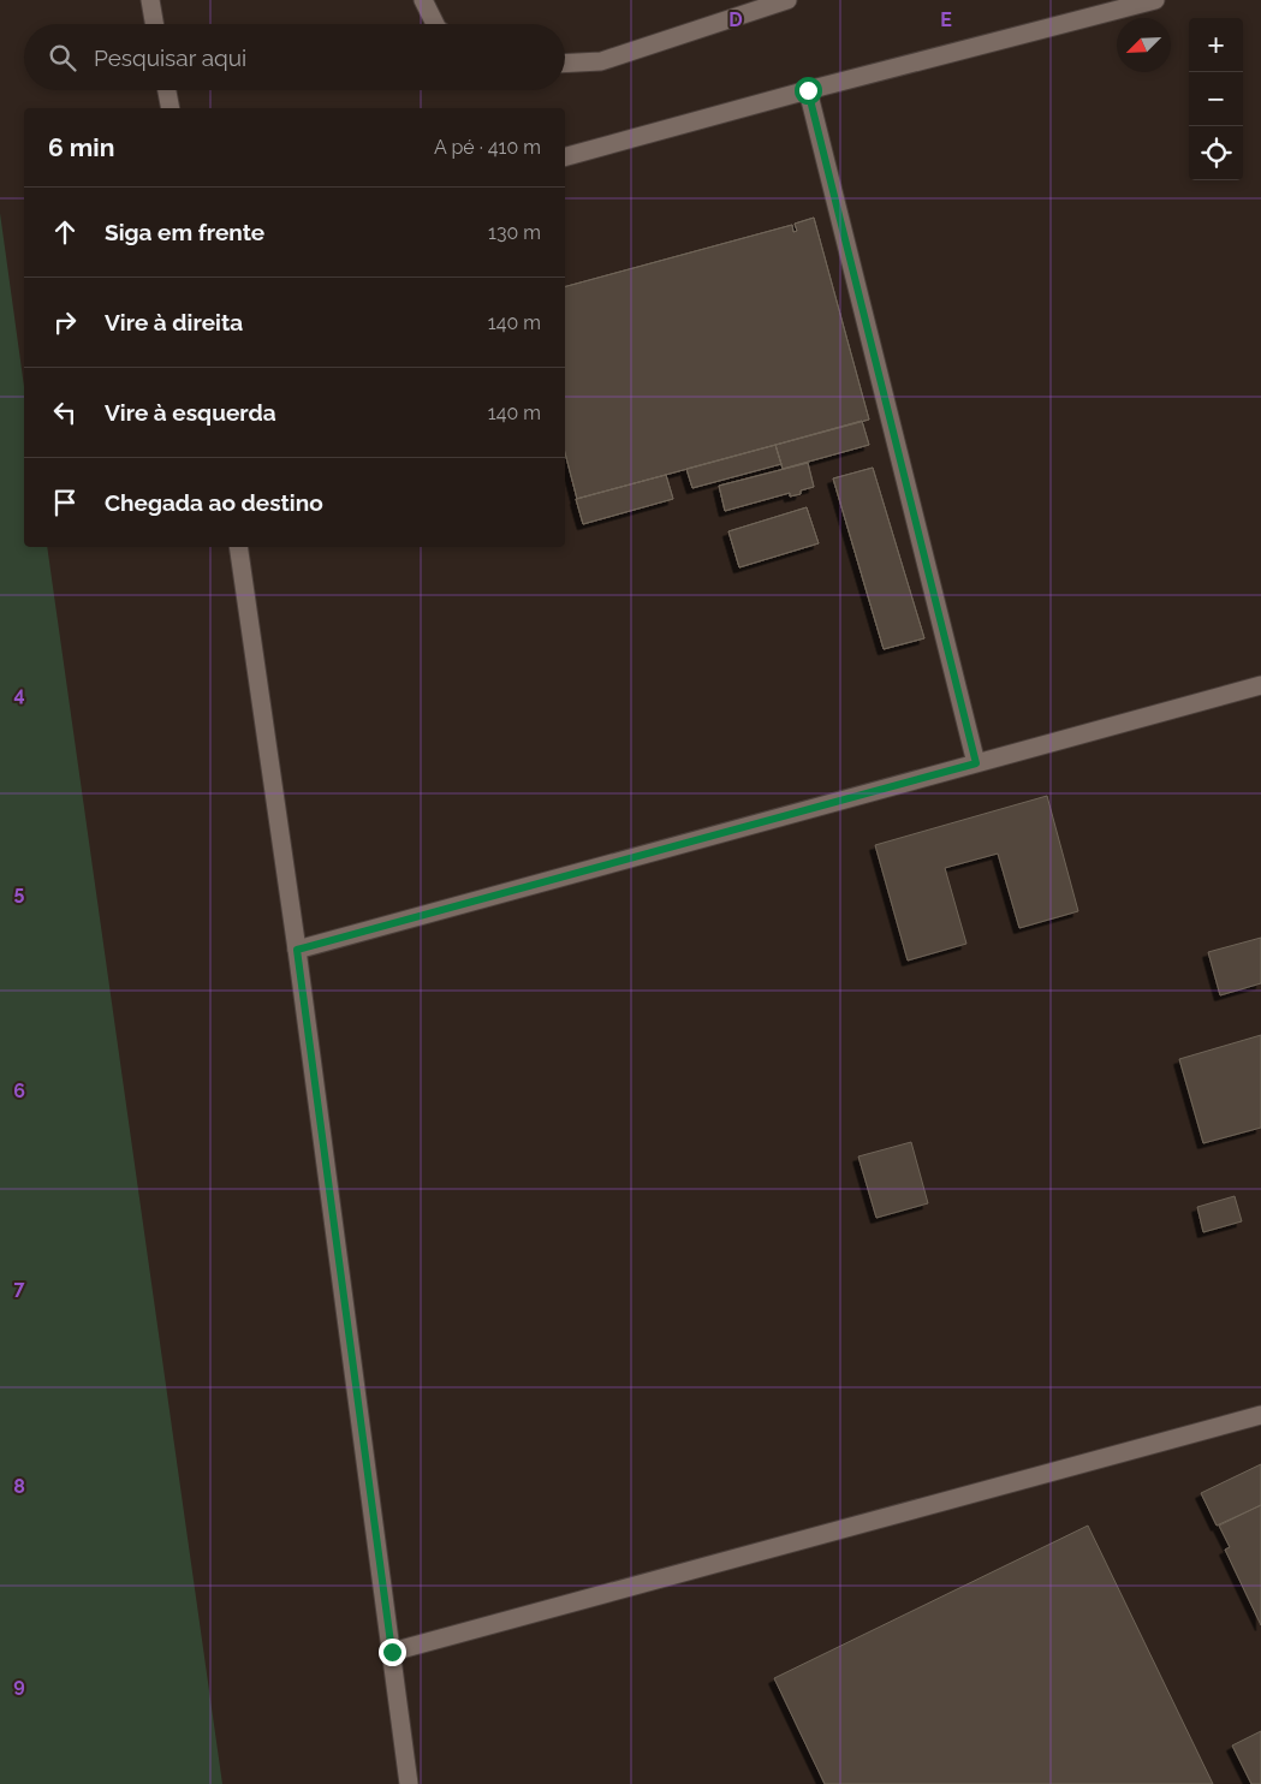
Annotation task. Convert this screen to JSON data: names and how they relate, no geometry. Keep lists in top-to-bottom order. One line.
{"north":"bottom left","page":{"map_buttons":["+","−"],"search":"Pesquisar aqui","heading":["6 min","A pé · 410 m"],"list":[["Siga em frente","130 m"],["Vire à direita","140 m"],["Vire à esquerda","140 m"],"Chegada ao destino"]},"grid":{"columns":["D","E"],"rows":["4","5","6","7","8","9"]}}
